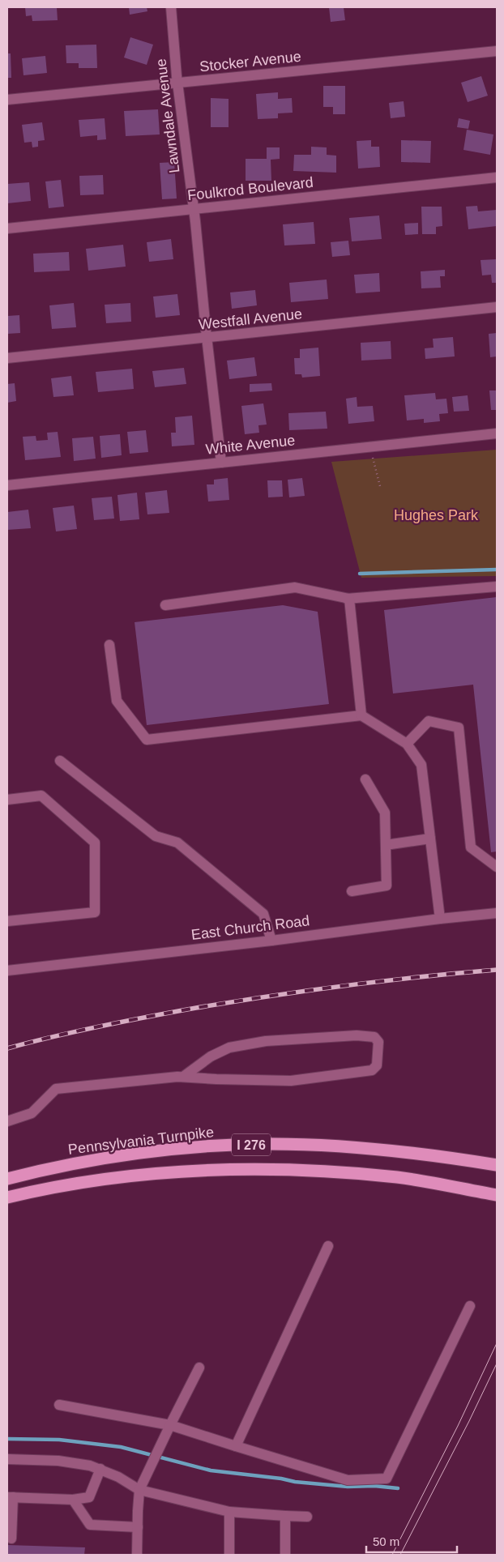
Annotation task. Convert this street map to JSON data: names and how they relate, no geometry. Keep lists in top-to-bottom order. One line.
{"streets":{"highway":["Pennsylvania Turnpike","I 276"],"street":["Stocker Avenue","Lawndale Avenue","Foulkrod Boulevard","Westfall Avenue","White Avenue","East Church Road"]},"crossings":[["Stocker Avenue","Lawndale Avenue"],["Lawndale Avenue","Foulkrod Boulevard"],["Lawndale Avenue","Westfall Avenue"],["Lawndale Avenue","White Avenue"]],"parks":["Hughes Park"],"scale_bar":"50 m"}
